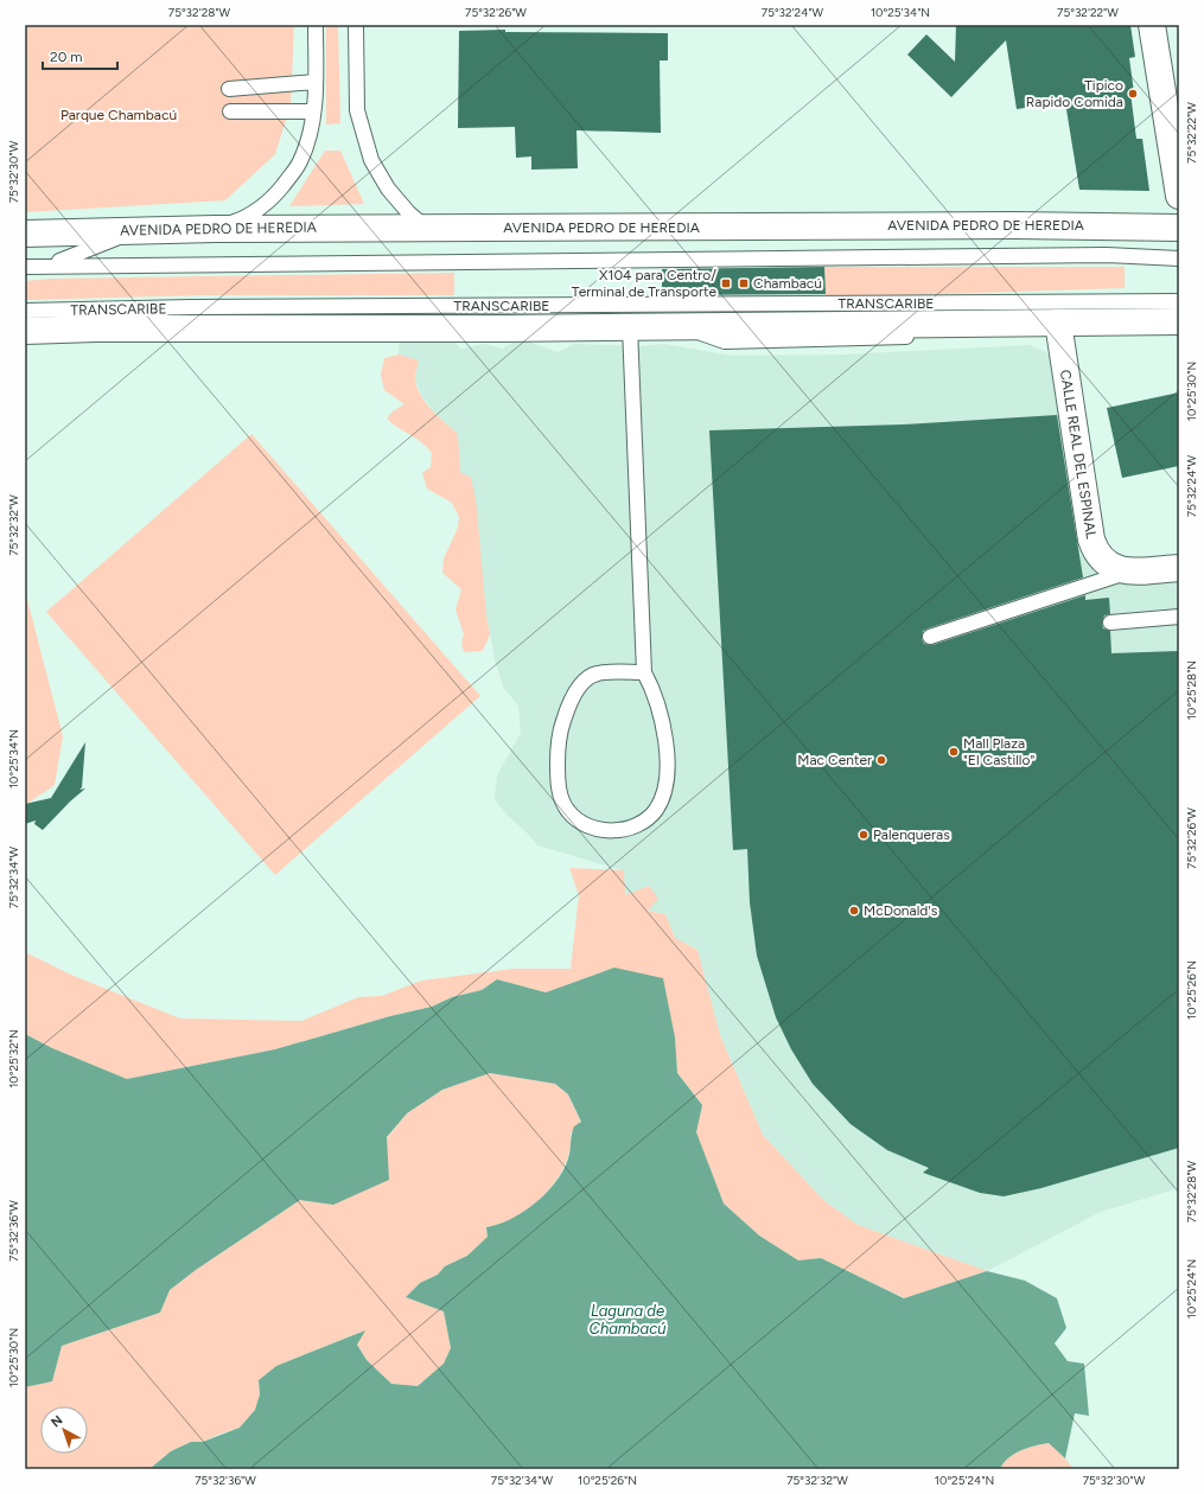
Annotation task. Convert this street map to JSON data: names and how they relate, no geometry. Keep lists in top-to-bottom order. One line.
{"streets":{"main road":["AVENIDA PEDRO DE HEREDIA","CALLE REAL DEL ESPINAL"],"lane":["TRANSCARIBE"]},"water":["Laguna de Chambacú"],"parks":["Parque Chambacú"],"places":{"other":["Tipico Rapido Comida","Mall Plaza \"El Castillo\"","Mac Center","Palenqueras","McDonald's"],"transit":["X104 para Centro/ Terminal de Transporte","Chambacú"]},"scale_bar":"20 m","north":"top left","coordinates":["75°32'28\"W","75°32'26\"W","75°32'24\"W","10°25'34\"N","75°32'22\"W","75°32'30\"W","10°25'30\"N","75°32'32\"W","10°25'28\"N","75°32'34\"W","10°25'26\"N","10°25'32\"N","75°32'36\"W","10°25'24\"N"]}
